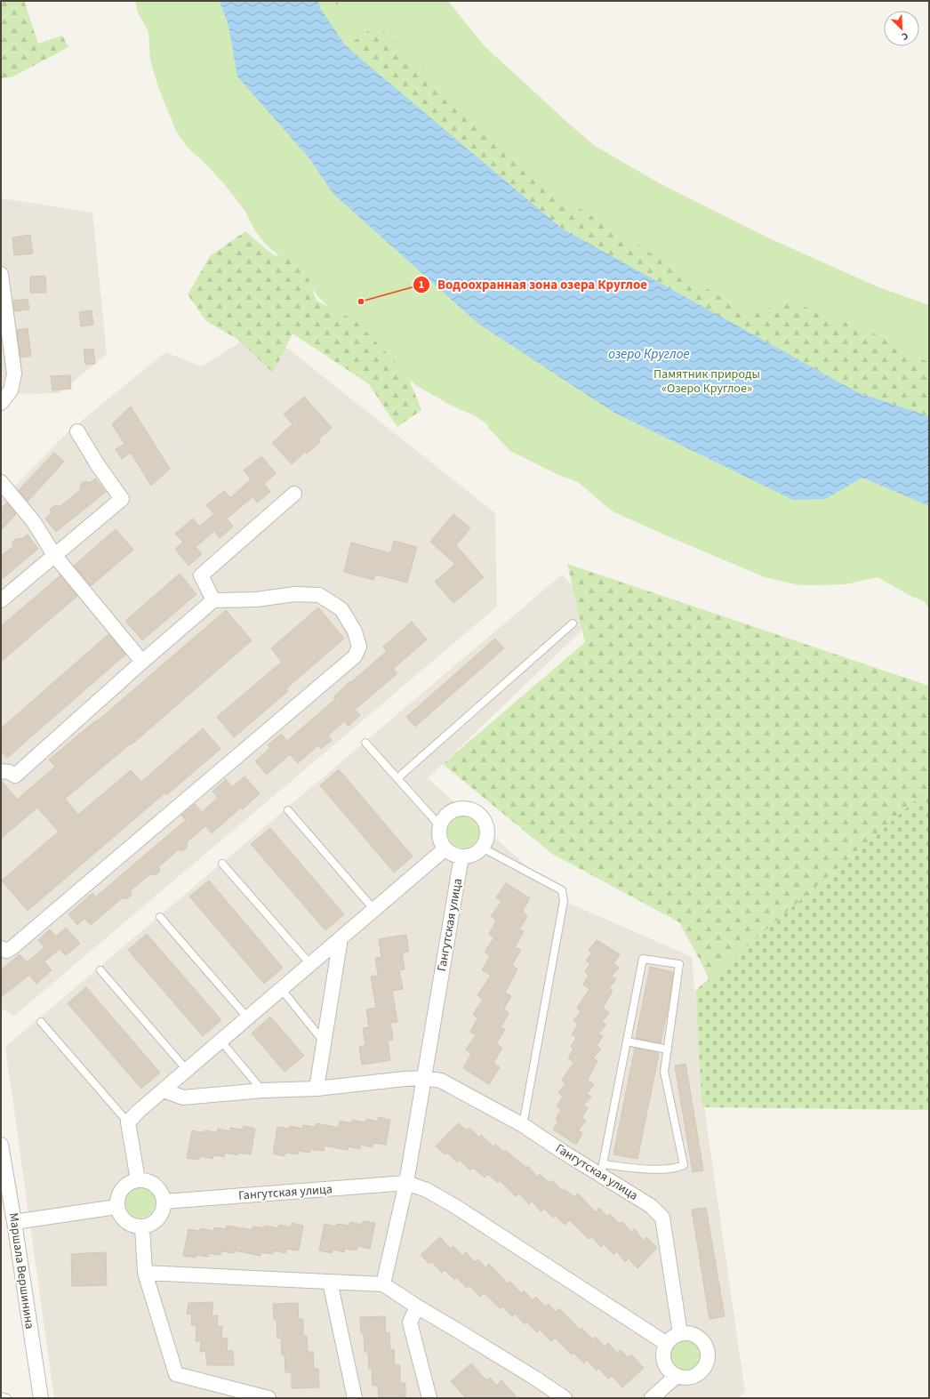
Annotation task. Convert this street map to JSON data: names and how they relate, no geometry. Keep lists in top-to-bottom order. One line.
{"streets":{"street":["Гангутская улица","Маршала Вершинина"]},"water":["озеро Круглое"],"parks":["Памятник природы «Озеро Круглое»"],"places":["Водоохранная зона озера Круглое"],"north":"bottom right"}
